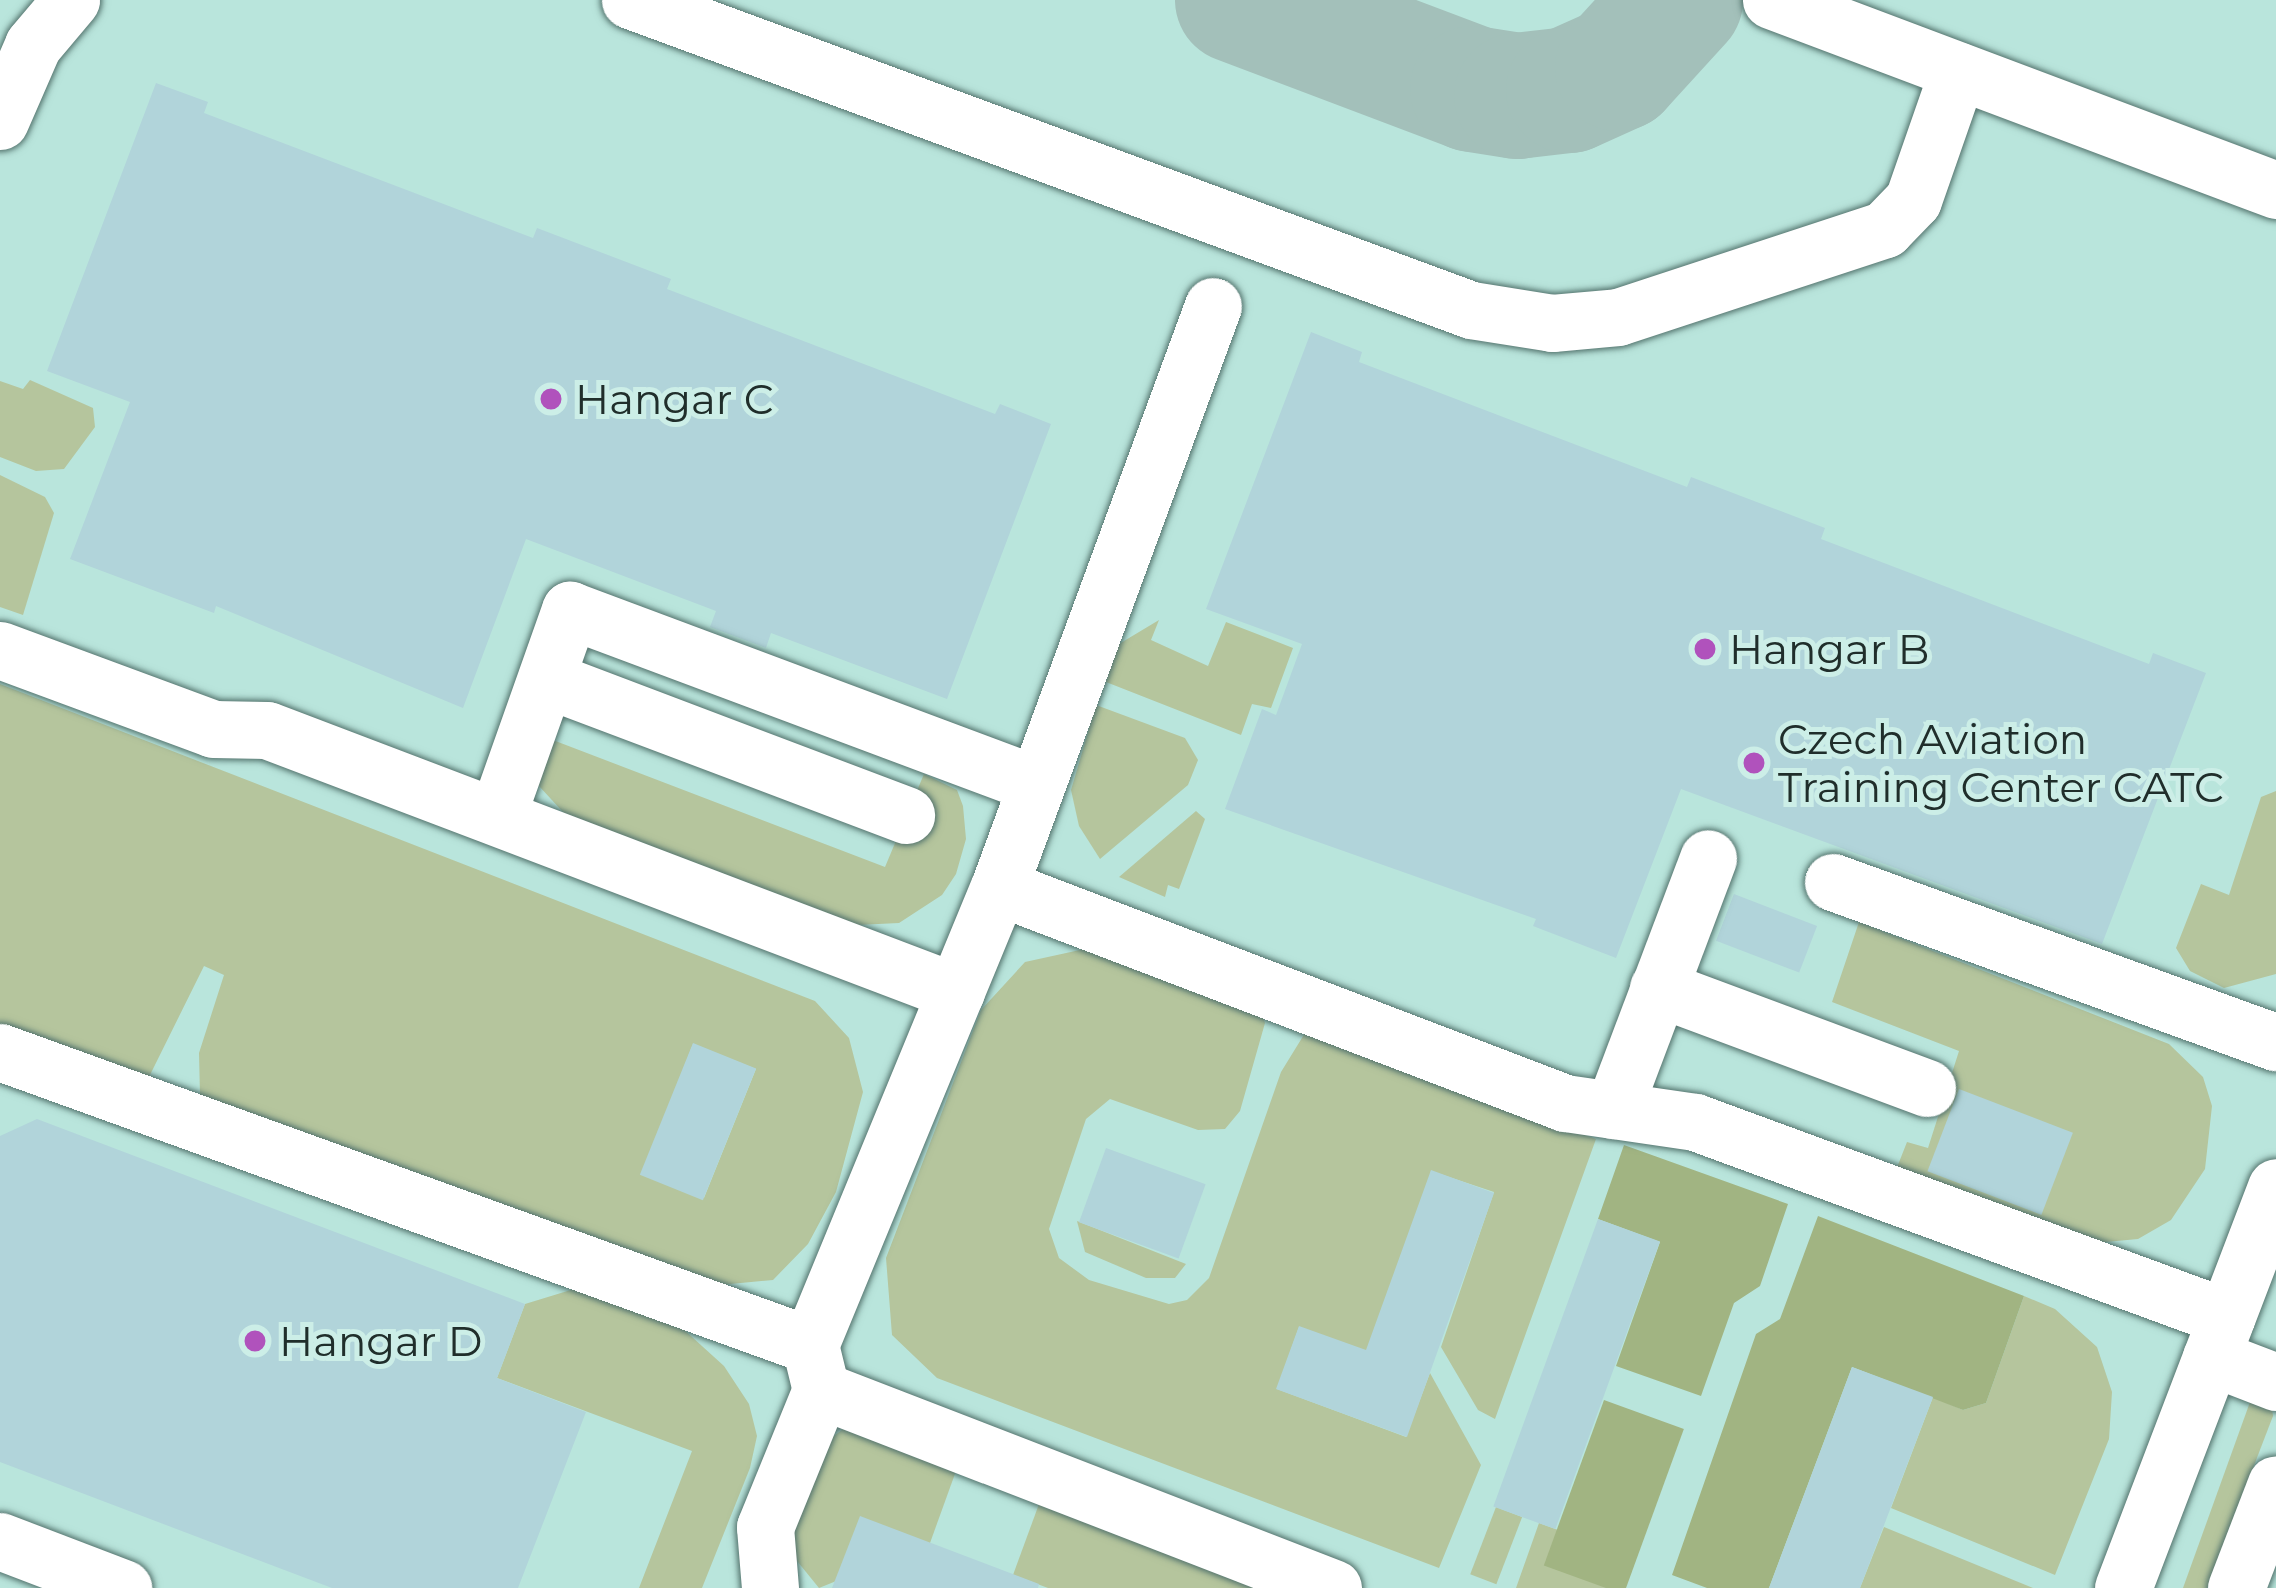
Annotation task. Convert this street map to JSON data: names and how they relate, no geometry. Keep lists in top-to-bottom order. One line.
{"places":["Hangar C","Hangar B","Czech Aviation Training Center CATC","Hangar D"]}
